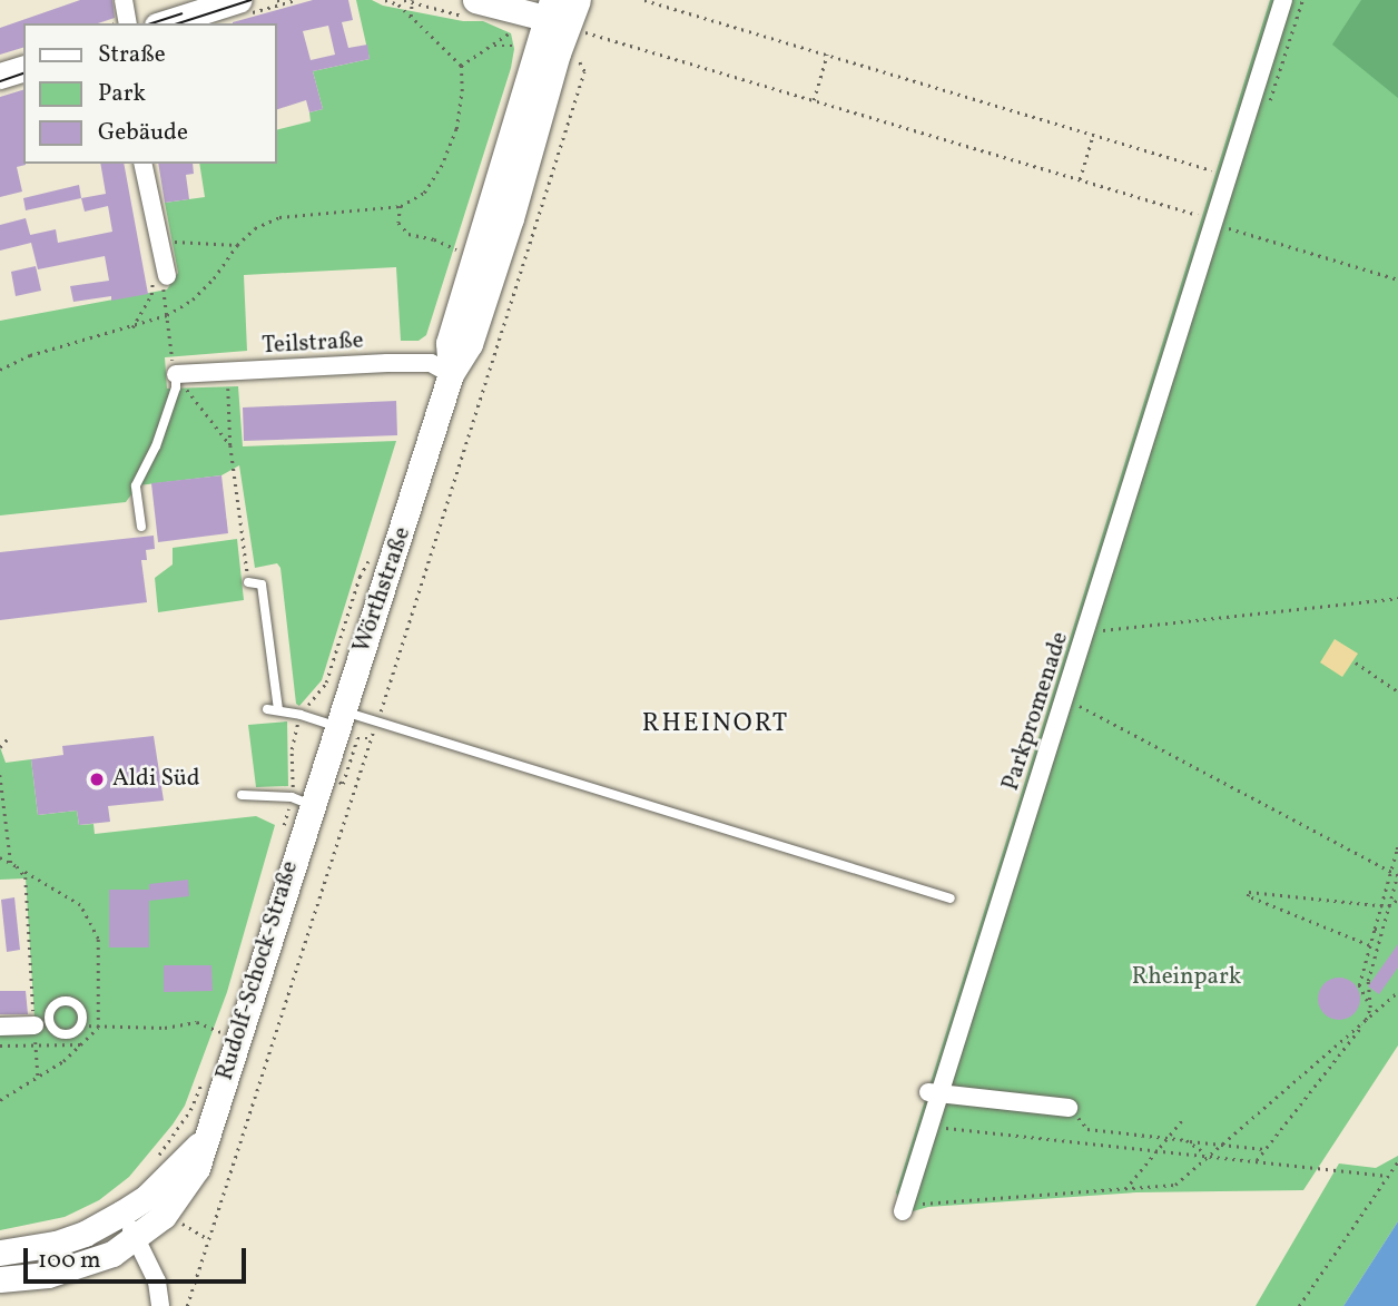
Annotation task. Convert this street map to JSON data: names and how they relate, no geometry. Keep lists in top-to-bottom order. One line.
{"streets":{"street":["Teilstraße","Wörthstraße","Parkpromenade","Rudolf-Schock-Straße"]},"crossings":[["Teilstraße","Wörthstraße"],["Wörthstraße","Rudolf-Schock-Straße"]],"districts":["RHEINORT"],"parks":["Rheinpark"],"places":["Aldi Süd"],"legend":["Straße","Park","Gebäude"],"scale_bar":"100 m"}
